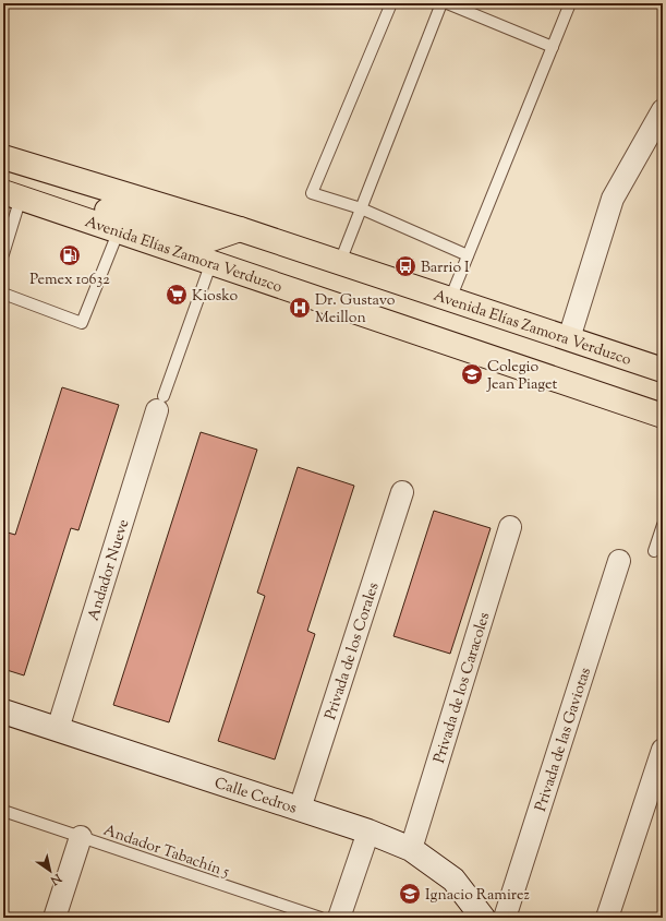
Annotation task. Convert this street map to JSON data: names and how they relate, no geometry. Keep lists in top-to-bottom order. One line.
{"streets":{"main road":["Avenida Elías Zamora Verduzco"],"street":["Andador Nueve","Privada de los Corales","Privada de los Caracoles","Privada de las Gaviotas","Calle Cedros"],"lane":["Andador Tabachín 5"]},"crossings":[["Andador Nueve","Calle Cedros"],["Privada de los Corales","Calle Cedros"],["Privada de los Caracoles","Calle Cedros"]],"places":{"fuel station":["Pemex 10632"],"bus stop":["Barrio I"],"supermarket":["Kiosko"],"hospital":["Dr. Gustavo Meillon"],"school or university":["Colegio Jean Piaget","Ignacio Ramirez"]},"north":"bottom right"}
